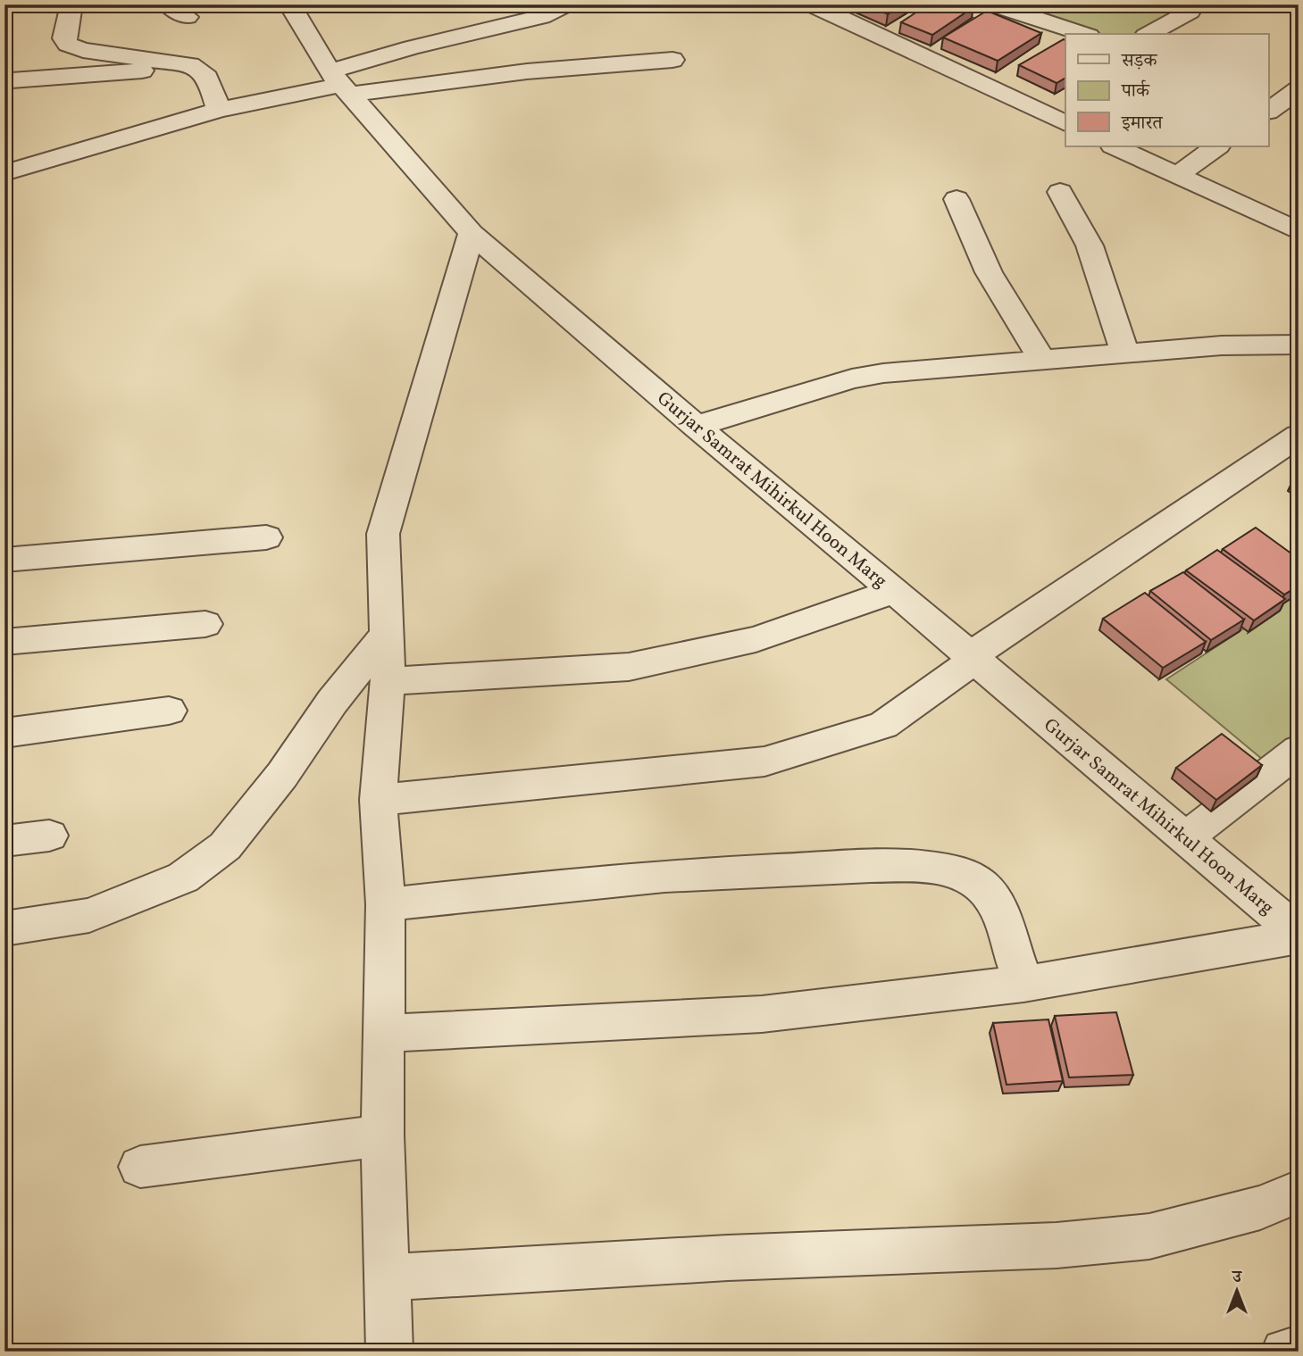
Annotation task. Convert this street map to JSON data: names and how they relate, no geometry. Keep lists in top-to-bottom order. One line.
{"streets":{"street":["Gurjar Samrat Mihirkul Hoon Marg"]},"legend":["सड़क","पार्क","इमारत"],"north":"top"}
